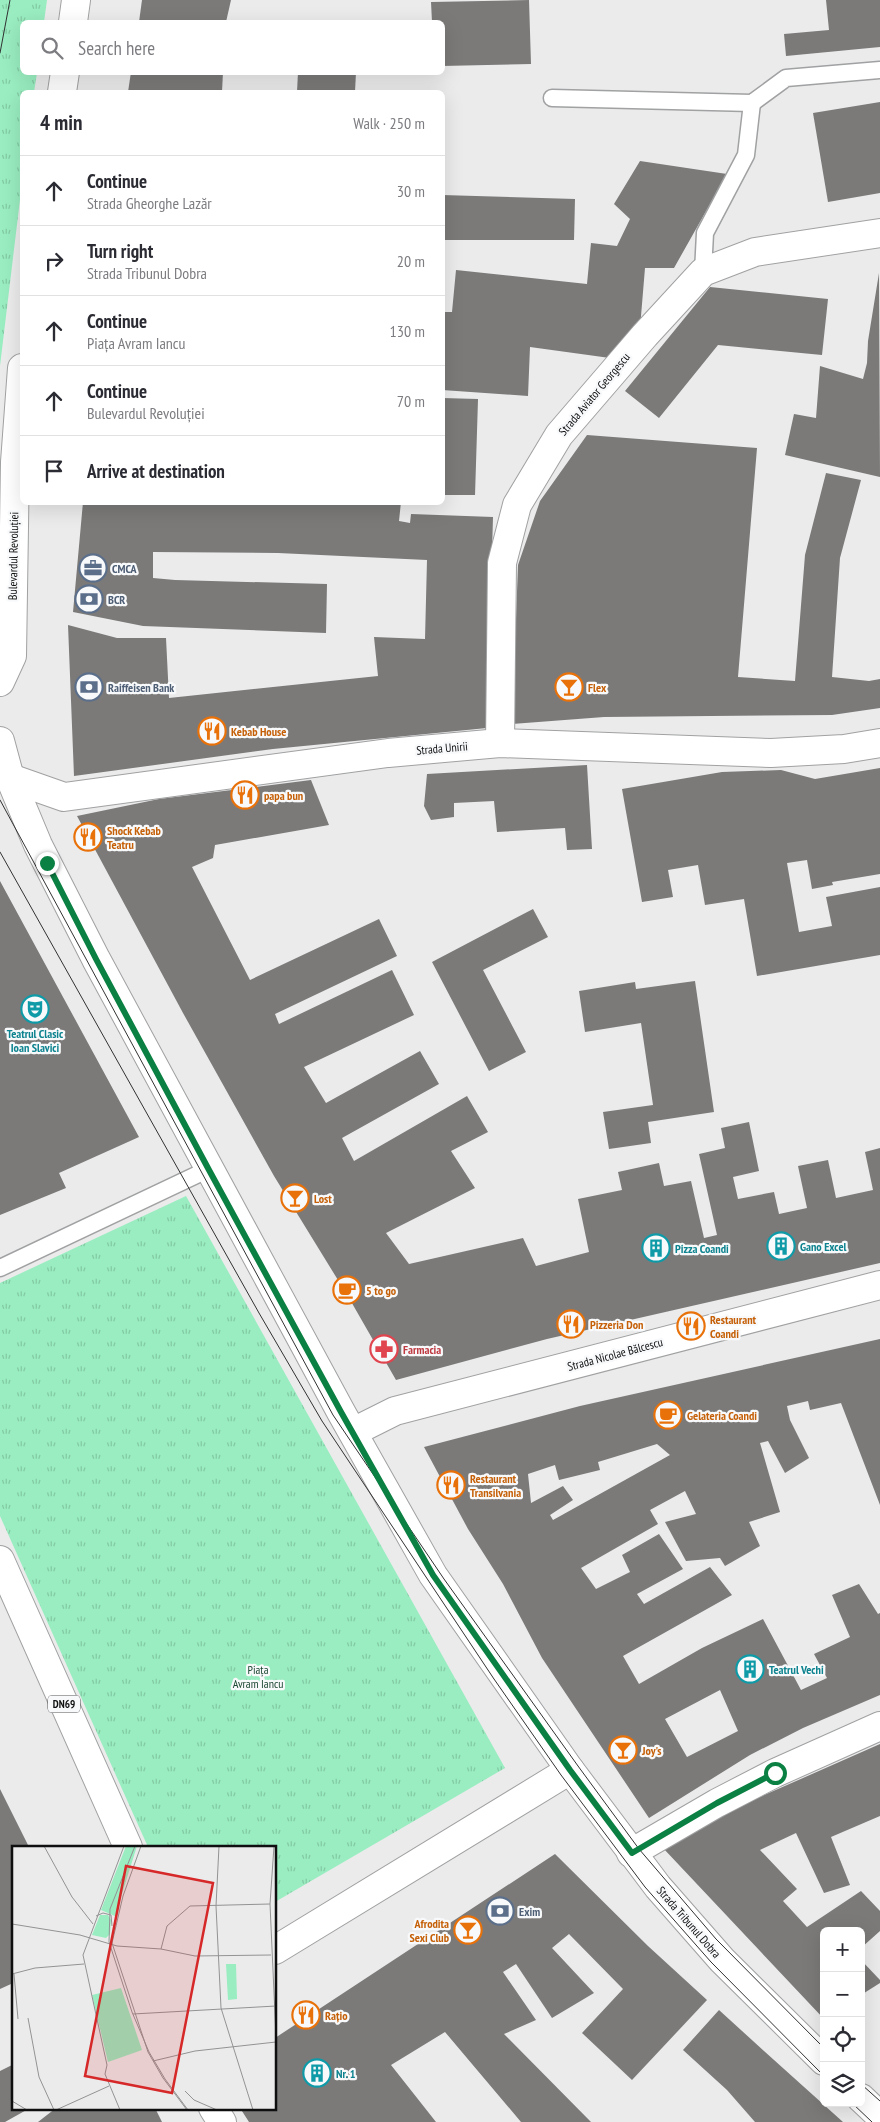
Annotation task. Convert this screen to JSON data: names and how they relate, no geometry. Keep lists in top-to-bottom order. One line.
{"streets":{"main road":["Strada Aviator Georgescu","Bulevardul Revoluției","Strada Unirii","Strada Nicolae Bălcescu","DN69","Strada Tribunul Dobra"]},"crossings":[["Strada Aviator Georgescu","Strada Unirii"]],"parks":["Piața Avram Iancu"],"places":{"office":["CMCA"],"bank":["BCR","Raiffeisen Bank","Exim"],"bar":["Flex","Lost","Joy's","Afrodita Sexi Club"],"restaurant":["Kebab House","papa bun","Shock Kebab Teatru","Pizzeria Don","Restaurant Coandi","Restaurant Transilvania","Rațio"],"theatre":["Teatrul Clasic Ioan Slavici"],"building":["Gano Excel","Pizza Coandi","Teatrul Vechi","Nr. 1"],"cafe":["5 to go","Gelateria Coandi"],"pharmacy":["Farmacia"]},"page":{"search":"Search here","heading":["4 min","Walk · 250 m"],"list":[["Continue","Strada Gheorghe Lazăr","30 m"],["Turn right","Strada Tribunul Dobra","20 m"],["Continue","Piața Avram Iancu","130 m"],["Continue","Bulevardul Revoluției","70 m"],"Arrive at destination"],"map_buttons":["+","−"]}}
